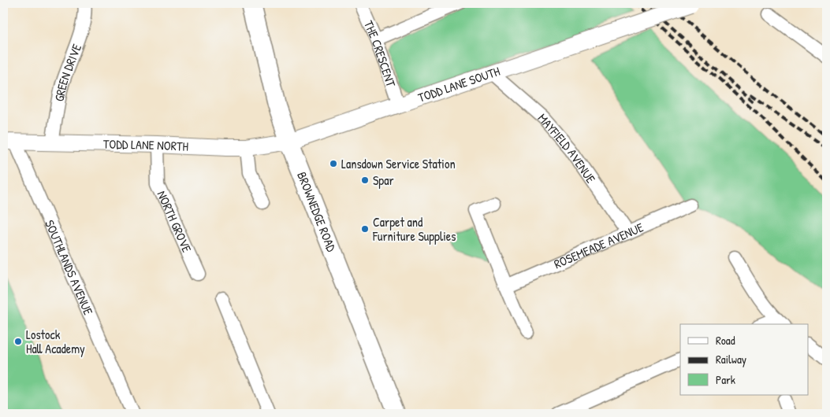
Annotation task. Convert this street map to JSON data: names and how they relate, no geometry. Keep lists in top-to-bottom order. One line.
{"streets":{"main road":["BROWNEDGE ROAD"],"street":["THE CRESCENT","GREEN DRIVE","TODD LANE SOUTH","TODD LANE NORTH","MAYFIELD AVENUE","NORTH GROVE","ROSEMEADE AVENUE","SOUTHLANDS AVENUE"]},"crossings":[["THE CRESCENT","TODD LANE SOUTH"],["GREEN DRIVE","TODD LANE NORTH"],["TODD LANE SOUTH","TODD LANE NORTH"],["TODD LANE SOUTH","MAYFIELD AVENUE"],["TODD LANE SOUTH","BROWNEDGE ROAD"],["TODD LANE NORTH","BROWNEDGE ROAD"],["TODD LANE NORTH","NORTH GROVE"],["TODD LANE NORTH","SOUTHLANDS AVENUE"],["MAYFIELD AVENUE","ROSEMEADE AVENUE"]],"places":["Lansdown Service Station","Spar","Carpet and Furniture Supplies","Lostock Hall Academy"],"legend":["Road","Railway","Park"]}
